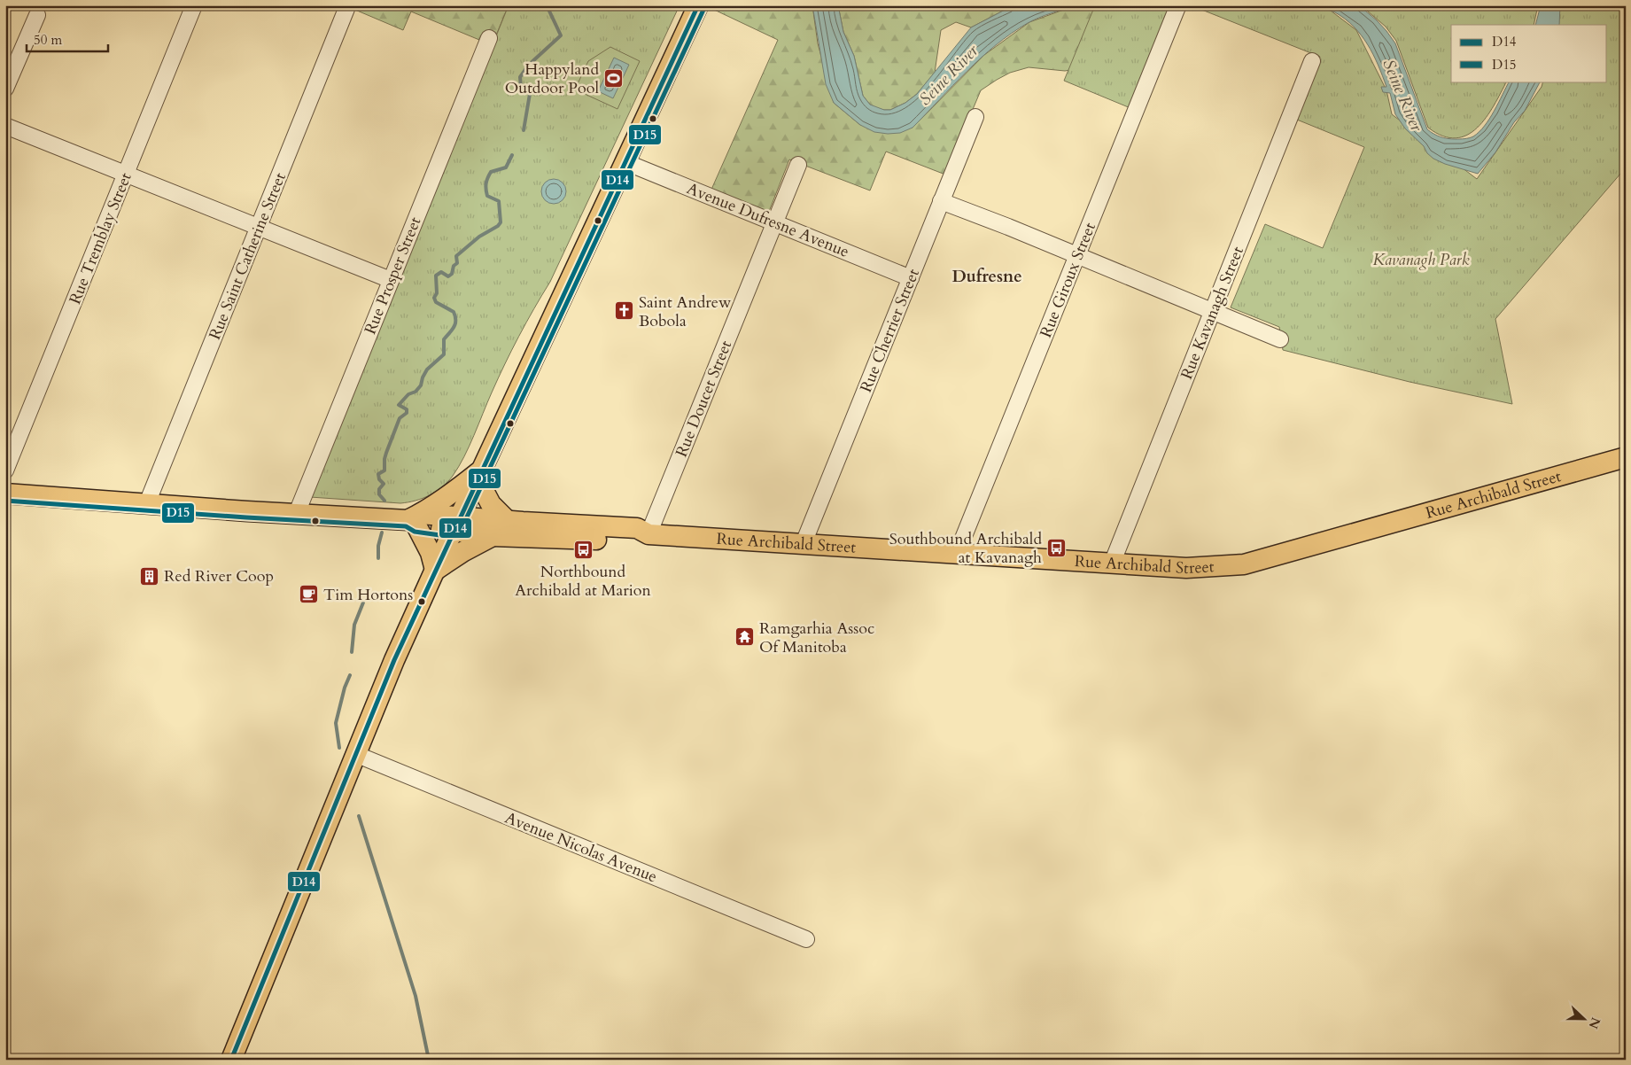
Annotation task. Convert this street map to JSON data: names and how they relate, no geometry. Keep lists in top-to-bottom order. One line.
{"streets":{"main road":["Rue Archibald Street"],"street":["Avenue Dufresne Avenue","Rue Tremblay Street","Rue Saint Catherine Street","Rue Prosper Street","Rue Giroux Street","Rue Kavanagh Street","Rue Cherrier Street","Rue Doucet Street","Avenue Nicolas Avenue"]},"crossings":[["Avenue Dufresne Avenue","Rue Cherrier Street"],["Avenue Dufresne Avenue","Rue Doucet Street"],["Rue Saint Catherine Street","Rue Archibald Street"],["Rue Prosper Street","Rue Archibald Street"],["Rue Giroux Street","Rue Archibald Street"],["Rue Kavanagh Street","Rue Archibald Street"],["Rue Cherrier Street","Rue Archibald Street"],["Rue Doucet Street","Rue Archibald Street"]],"districts":["Dufresne"],"water":["Seine River"],"parks":["Kavanagh Park"],"places":{"sports":["Happyland Outdoor Pool"],"church":["Saint Andrew Bobola"],"bus stop":["Southbound Archibald at Kavanagh","Northbound Archibald at Marion"],"building":["Red River Coop"],"cafe":["Tim Hortons"],"temple":["Ramgarhia Assoc Of Manitoba"]},"lines":["transit line D14","transit line D15"],"legend":["D14","D15"],"scale_bar":"50 m","north":"right"}
